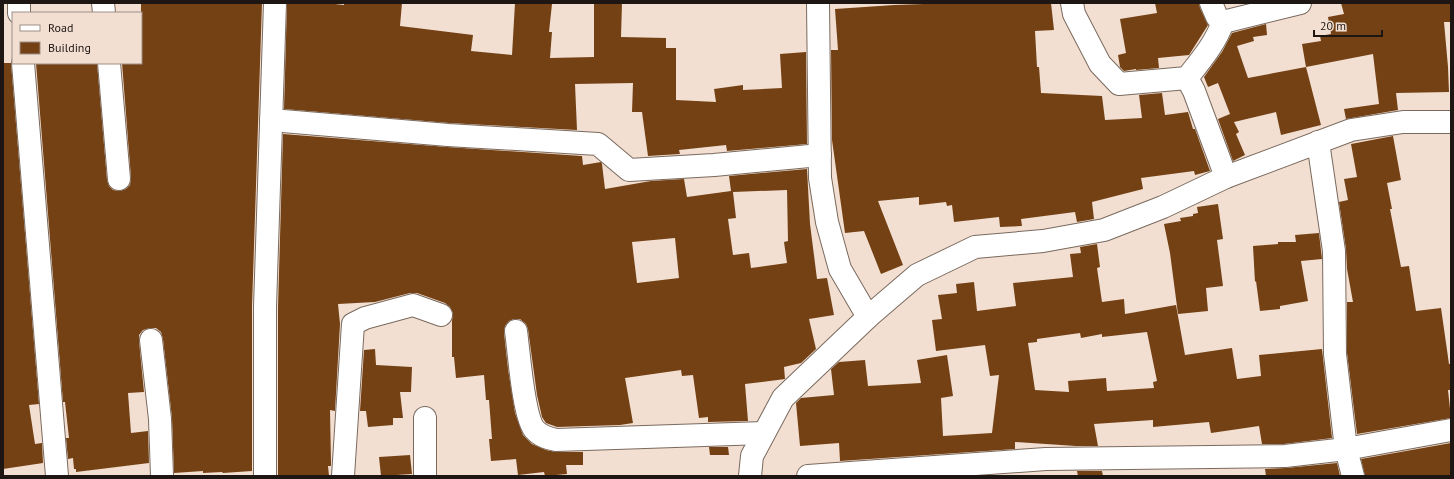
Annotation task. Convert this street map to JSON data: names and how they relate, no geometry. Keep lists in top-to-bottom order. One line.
{"legend":["Road","Building"],"scale_bar":"20 m"}
